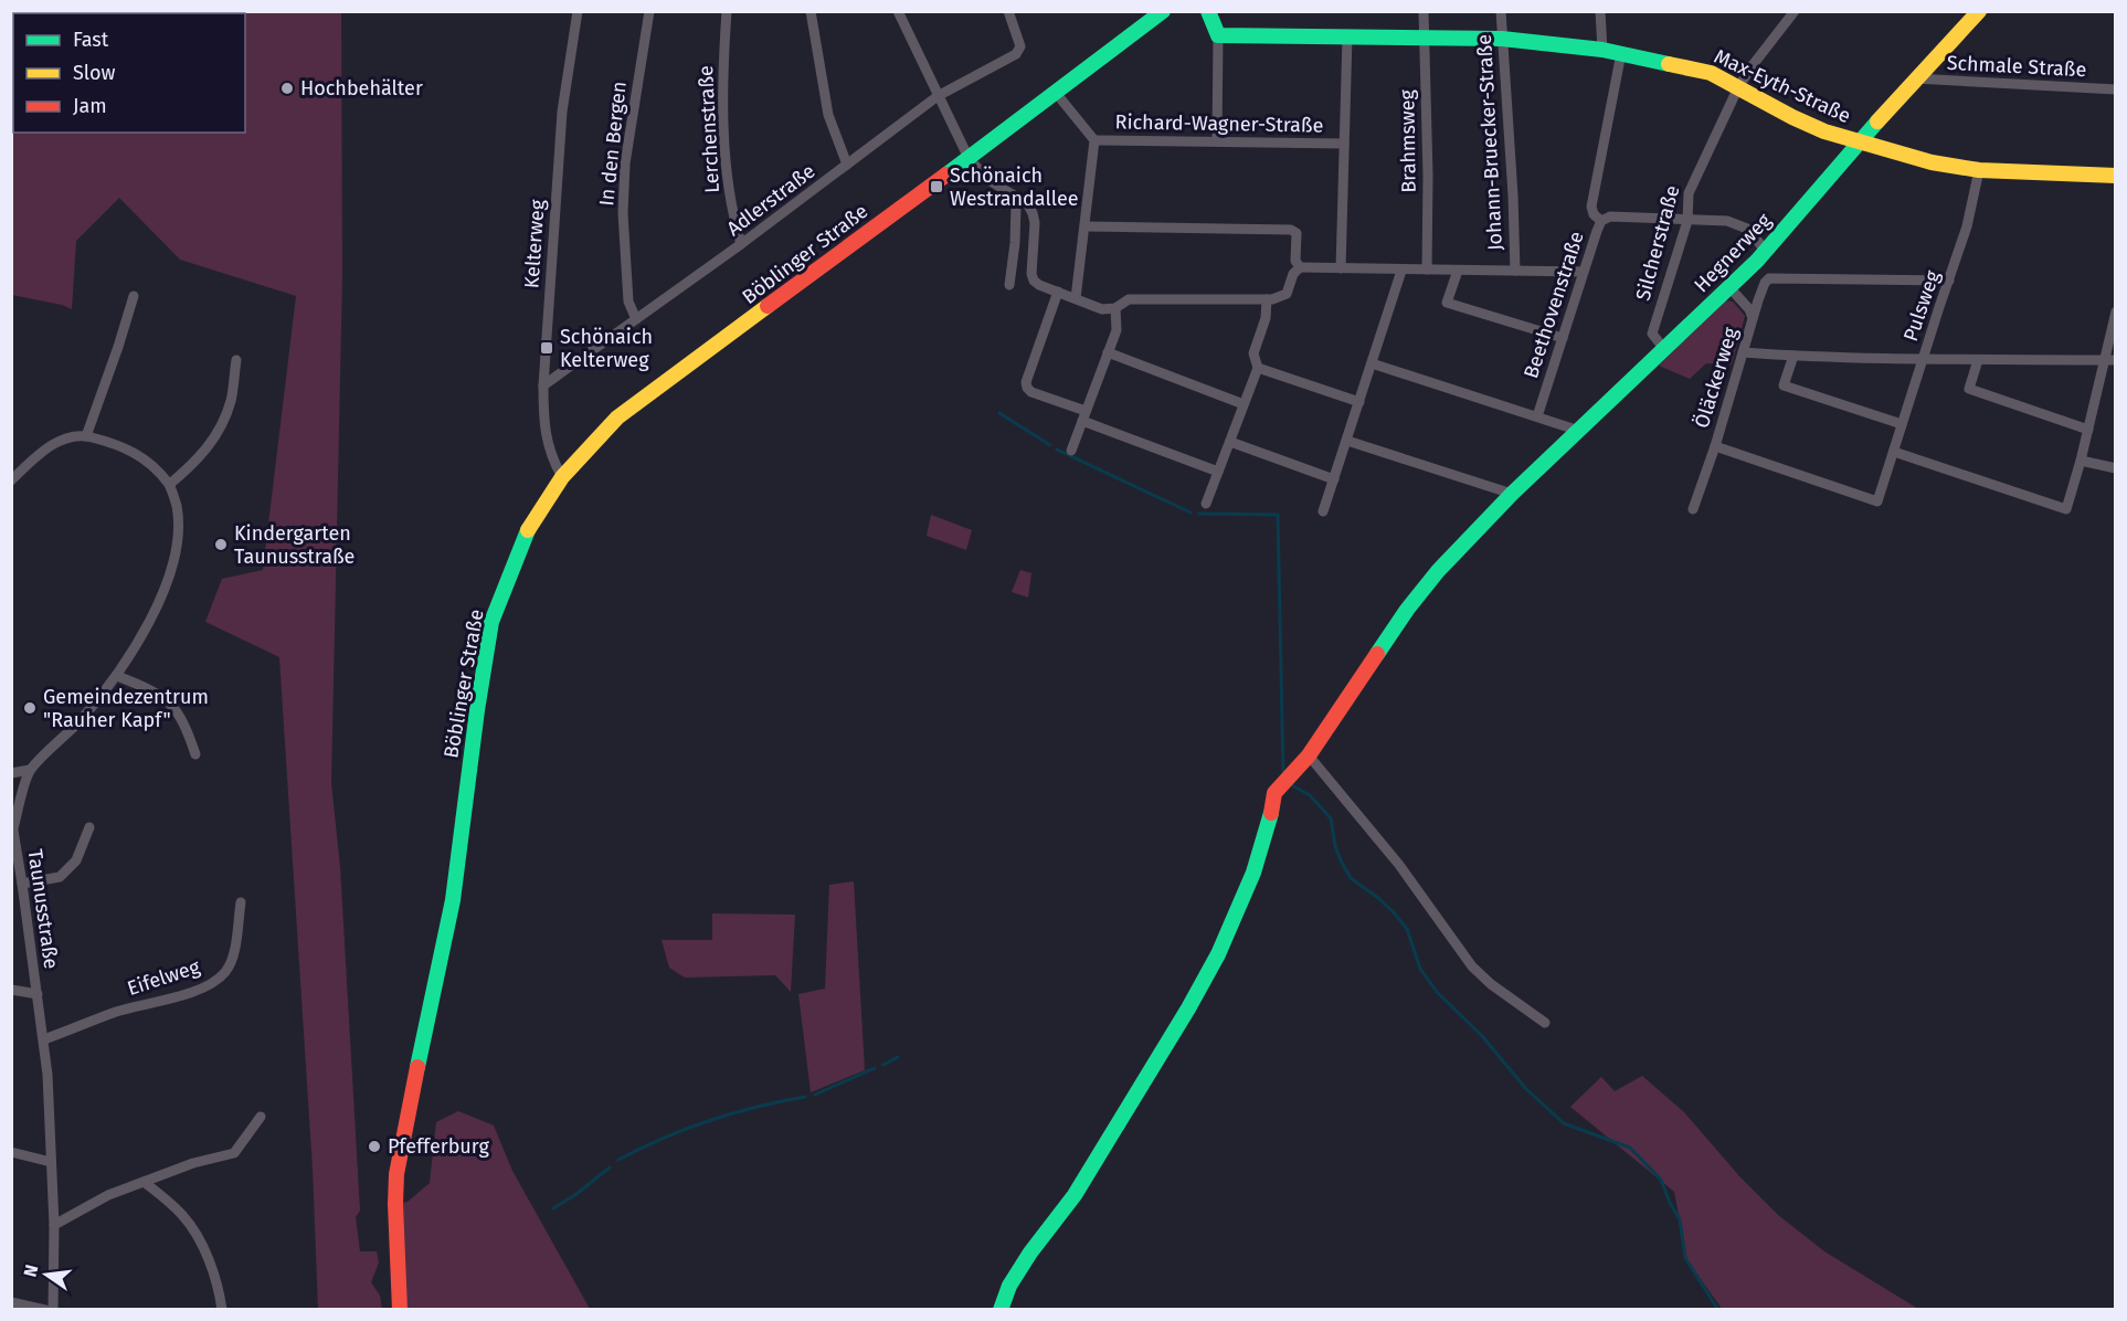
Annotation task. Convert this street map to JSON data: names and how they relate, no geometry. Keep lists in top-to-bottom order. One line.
{"streets":{"street":["Schmale Straße","Max-Eyth-Straße","Richard-Wagner-Straße","Lerchenstraße","Brahmsweg","Johann-Bruecker-Straße","In den Bergen","Adlerstraße","Silcherstraße","Kelterweg","Hegnerweg","Böblinger Straße","Beethovenstraße","Pulsweg","Öläckerweg","Taunusstraße","Eifelweg"]},"crossings":[["Schmale Straße","Hegnerweg"],["Max-Eyth-Straße","Brahmsweg"],["Max-Eyth-Straße","Johann-Bruecker-Straße"],["Max-Eyth-Straße","Silcherstraße"],["Max-Eyth-Straße","Hegnerweg"],["Max-Eyth-Straße","Pulsweg"],["Lerchenstraße","Adlerstraße"],["In den Bergen","Adlerstraße"],["Adlerstraße","Kelterweg"],["Silcherstraße","Hegnerweg"],["Silcherstraße","Beethovenstraße"],["Kelterweg","Böblinger Straße"],["Hegnerweg","Beethovenstraße"],["Hegnerweg","Öläckerweg"],["Pulsweg","Öläckerweg"],["Taunusstraße","Eifelweg"]],"places":{"other":["Hochbehälter","Kindergarten Taunusstraße","Gemeindezentrum \"Rauher Kapf\"","Pfefferburg"],"transit":["Schönaich Westrandallee","Schönaich Kelterweg"]},"legend":["Fast","Slow","Jam"],"north":"left"}
